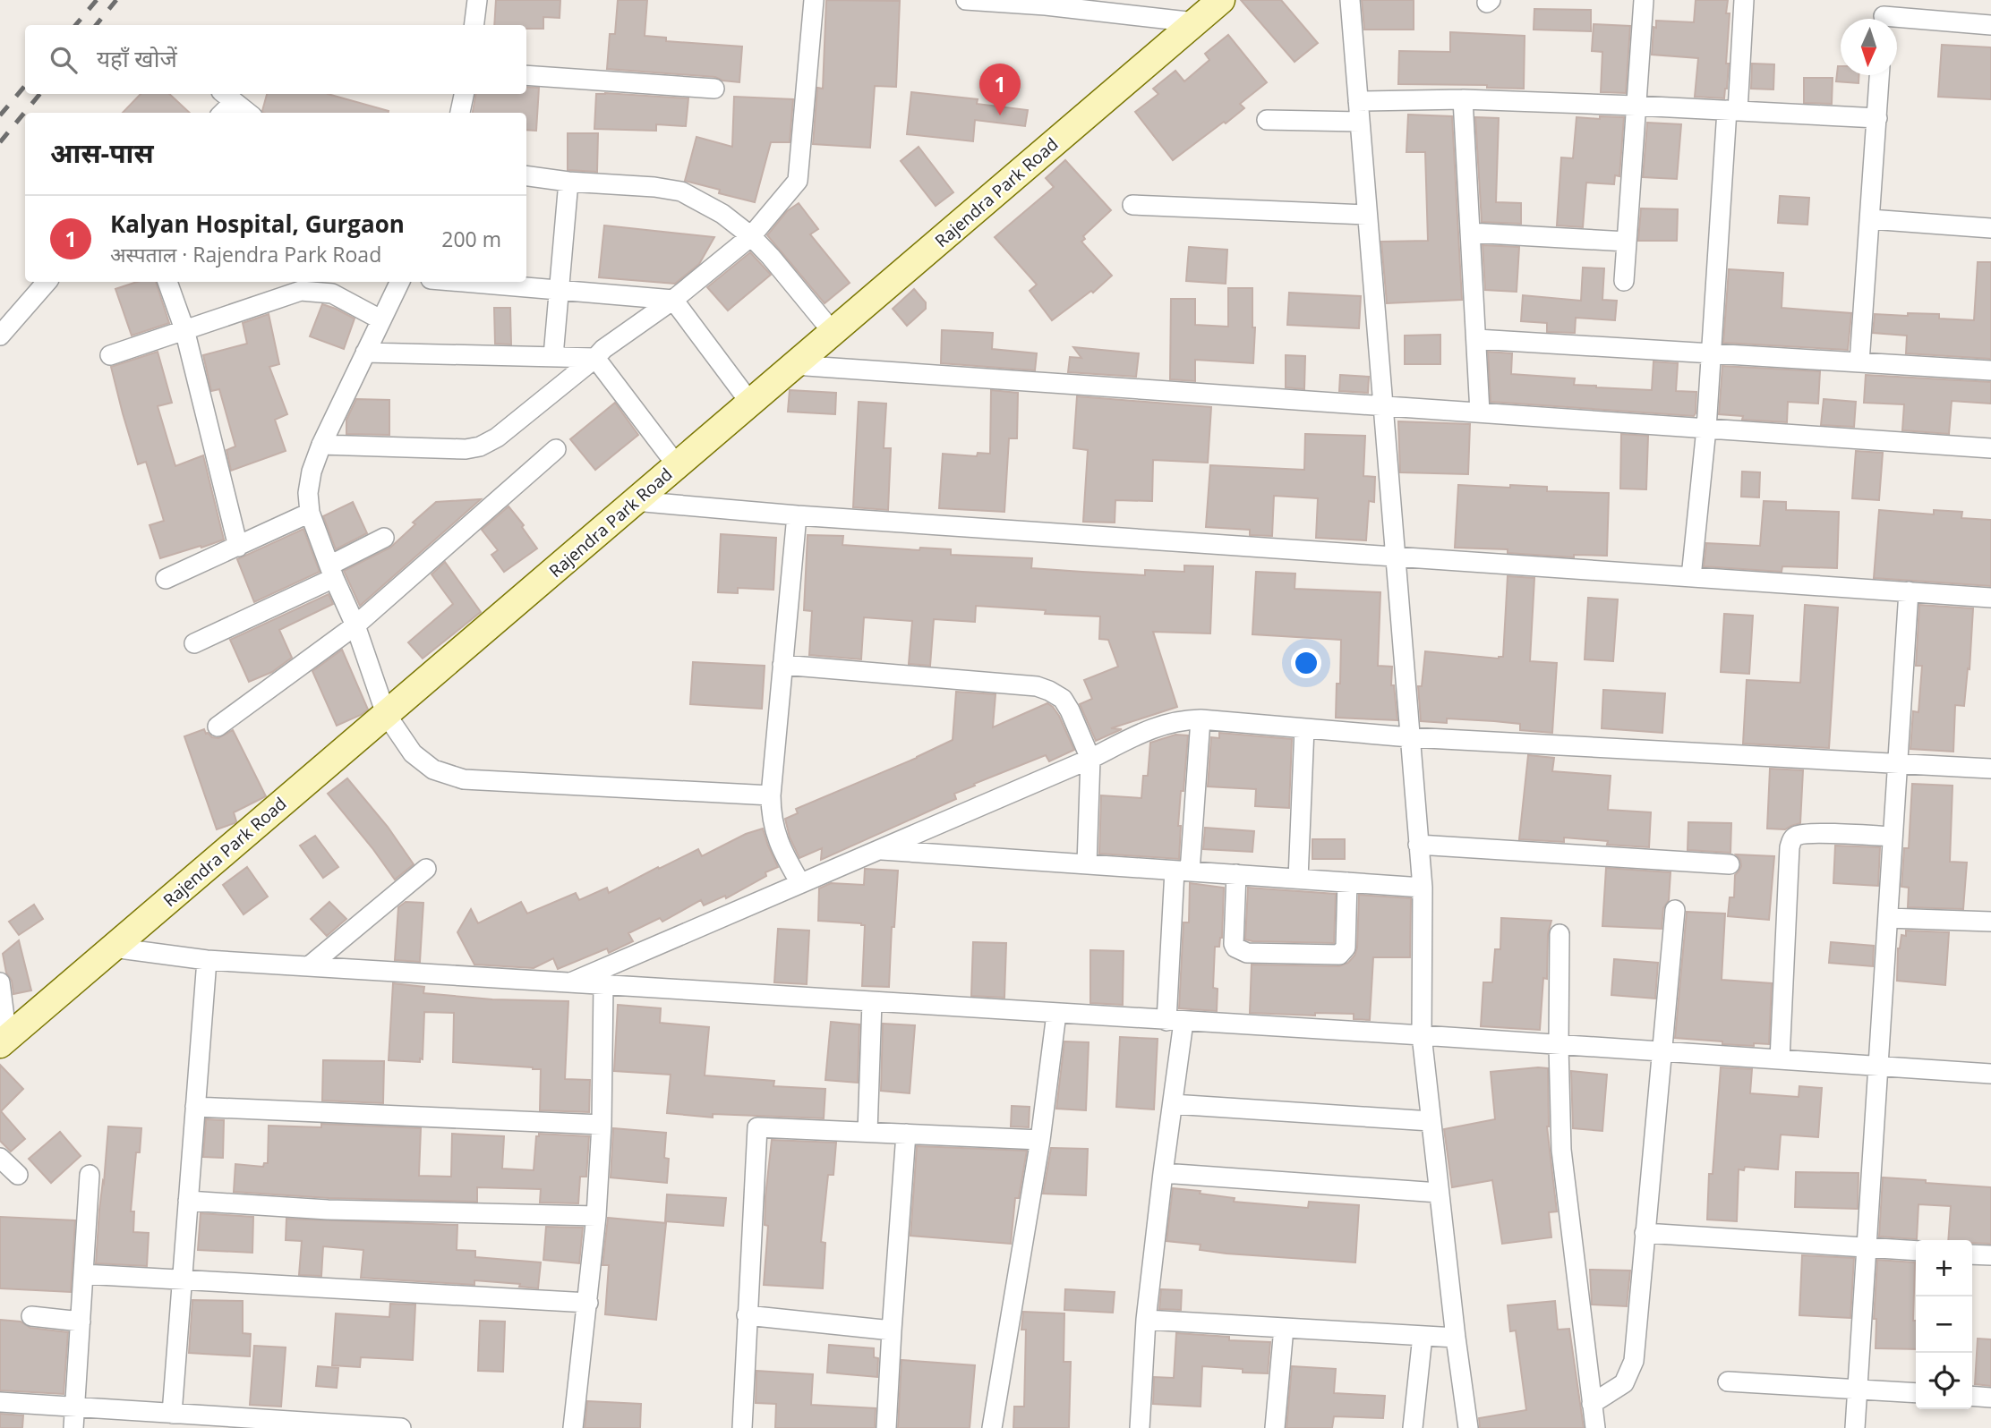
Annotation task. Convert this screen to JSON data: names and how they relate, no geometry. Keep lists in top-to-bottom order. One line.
{"streets":{"street":["Rajendra Park Road"]},"north":"bottom","page":{"search":"यहाँ खोजें","pins":"1","heading":"आस-पास","list":[{"mark":"1","name":"Kalyan Hospital, Gurgaon","note":"अस्पताल · Rajendra Park Road","value":"200 m"}],"map_buttons":["+","−"]}}
